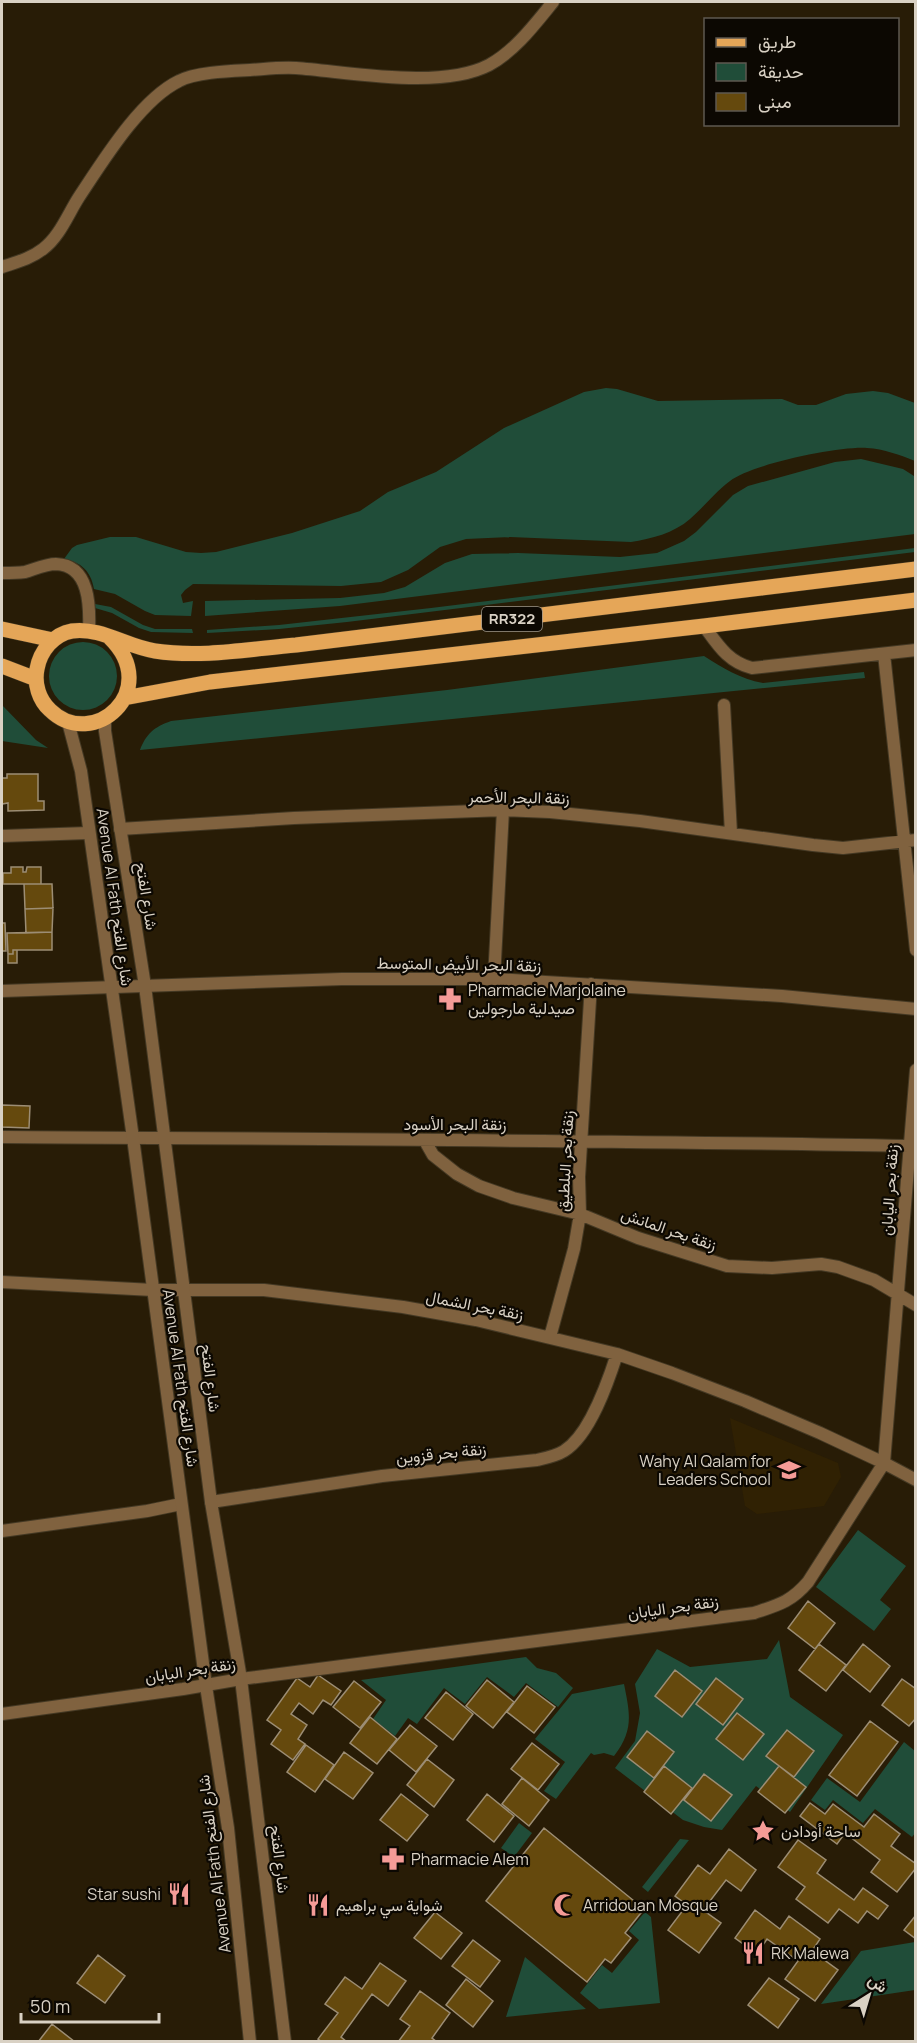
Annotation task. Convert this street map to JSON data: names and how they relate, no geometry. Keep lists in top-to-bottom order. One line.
{"streets":{"main road":["RR322"],"street":["زنقة البحر الأحمر","شارع الفتح","Avenue Al Fath شارع الفتح","زنقة البحر الأبيض المتوسط","زنقة البحر الأسود","زنقة بحر البلطيق","زنقة بحر اليابان","زنقة بحر المانش","زنقة بحر الشمال","زنقة بحر قزوين"]},"crossings":[["RR322","شارع الفتح"],["RR322","Avenue Al Fath شارع الفتح"],["زنقة البحر الأحمر","شارع الفتح"],["شارع الفتح","Avenue Al Fath شارع الفتح"],["شارع الفتح","زنقة البحر الأبيض المتوسط"],["شارع الفتح","زنقة البحر الأسود"],["شارع الفتح","زنقة بحر اليابان"],["شارع الفتح","زنقة بحر الشمال"],["شارع الفتح","زنقة بحر قزوين"],["Avenue Al Fath شارع الفتح","زنقة البحر الأبيض المتوسط"],["Avenue Al Fath شارع الفتح","زنقة البحر الأسود"],["Avenue Al Fath شارع الفتح","زنقة بحر اليابان"],["Avenue Al Fath شارع الفتح","زنقة بحر الشمال"],["زنقة البحر الأبيض المتوسط","زنقة بحر البلطيق"],["زنقة البحر الأسود","زنقة بحر البلطيق"],["زنقة البحر الأسود","زنقة بحر اليابان"],["زنقة البحر الأسود","زنقة بحر المانش"],["زنقة بحر البلطيق","زنقة بحر المانش"],["زنقة بحر البلطيق","زنقة بحر الشمال"],["زنقة بحر اليابان","زنقة بحر المانش"],["زنقة بحر اليابان","زنقة بحر الشمال"],["زنقة بحر الشمال","زنقة بحر قزوين"]],"places":{"pharmacy":["Pharmacie Marjolaine صيدلية مارجولين","Pharmacie Alem"],"school or university":["Wahy Al Qalam for Leaders School"],"place":["ساحة أودادن"],"restaurant":["Star sushi","شواية سي براهيم","RK Malewa"],"mosque":["Arridouan Mosque"]},"legend":["طريق","حديقة","مبنى"],"scale_bar":"50 m","north":"top right"}
